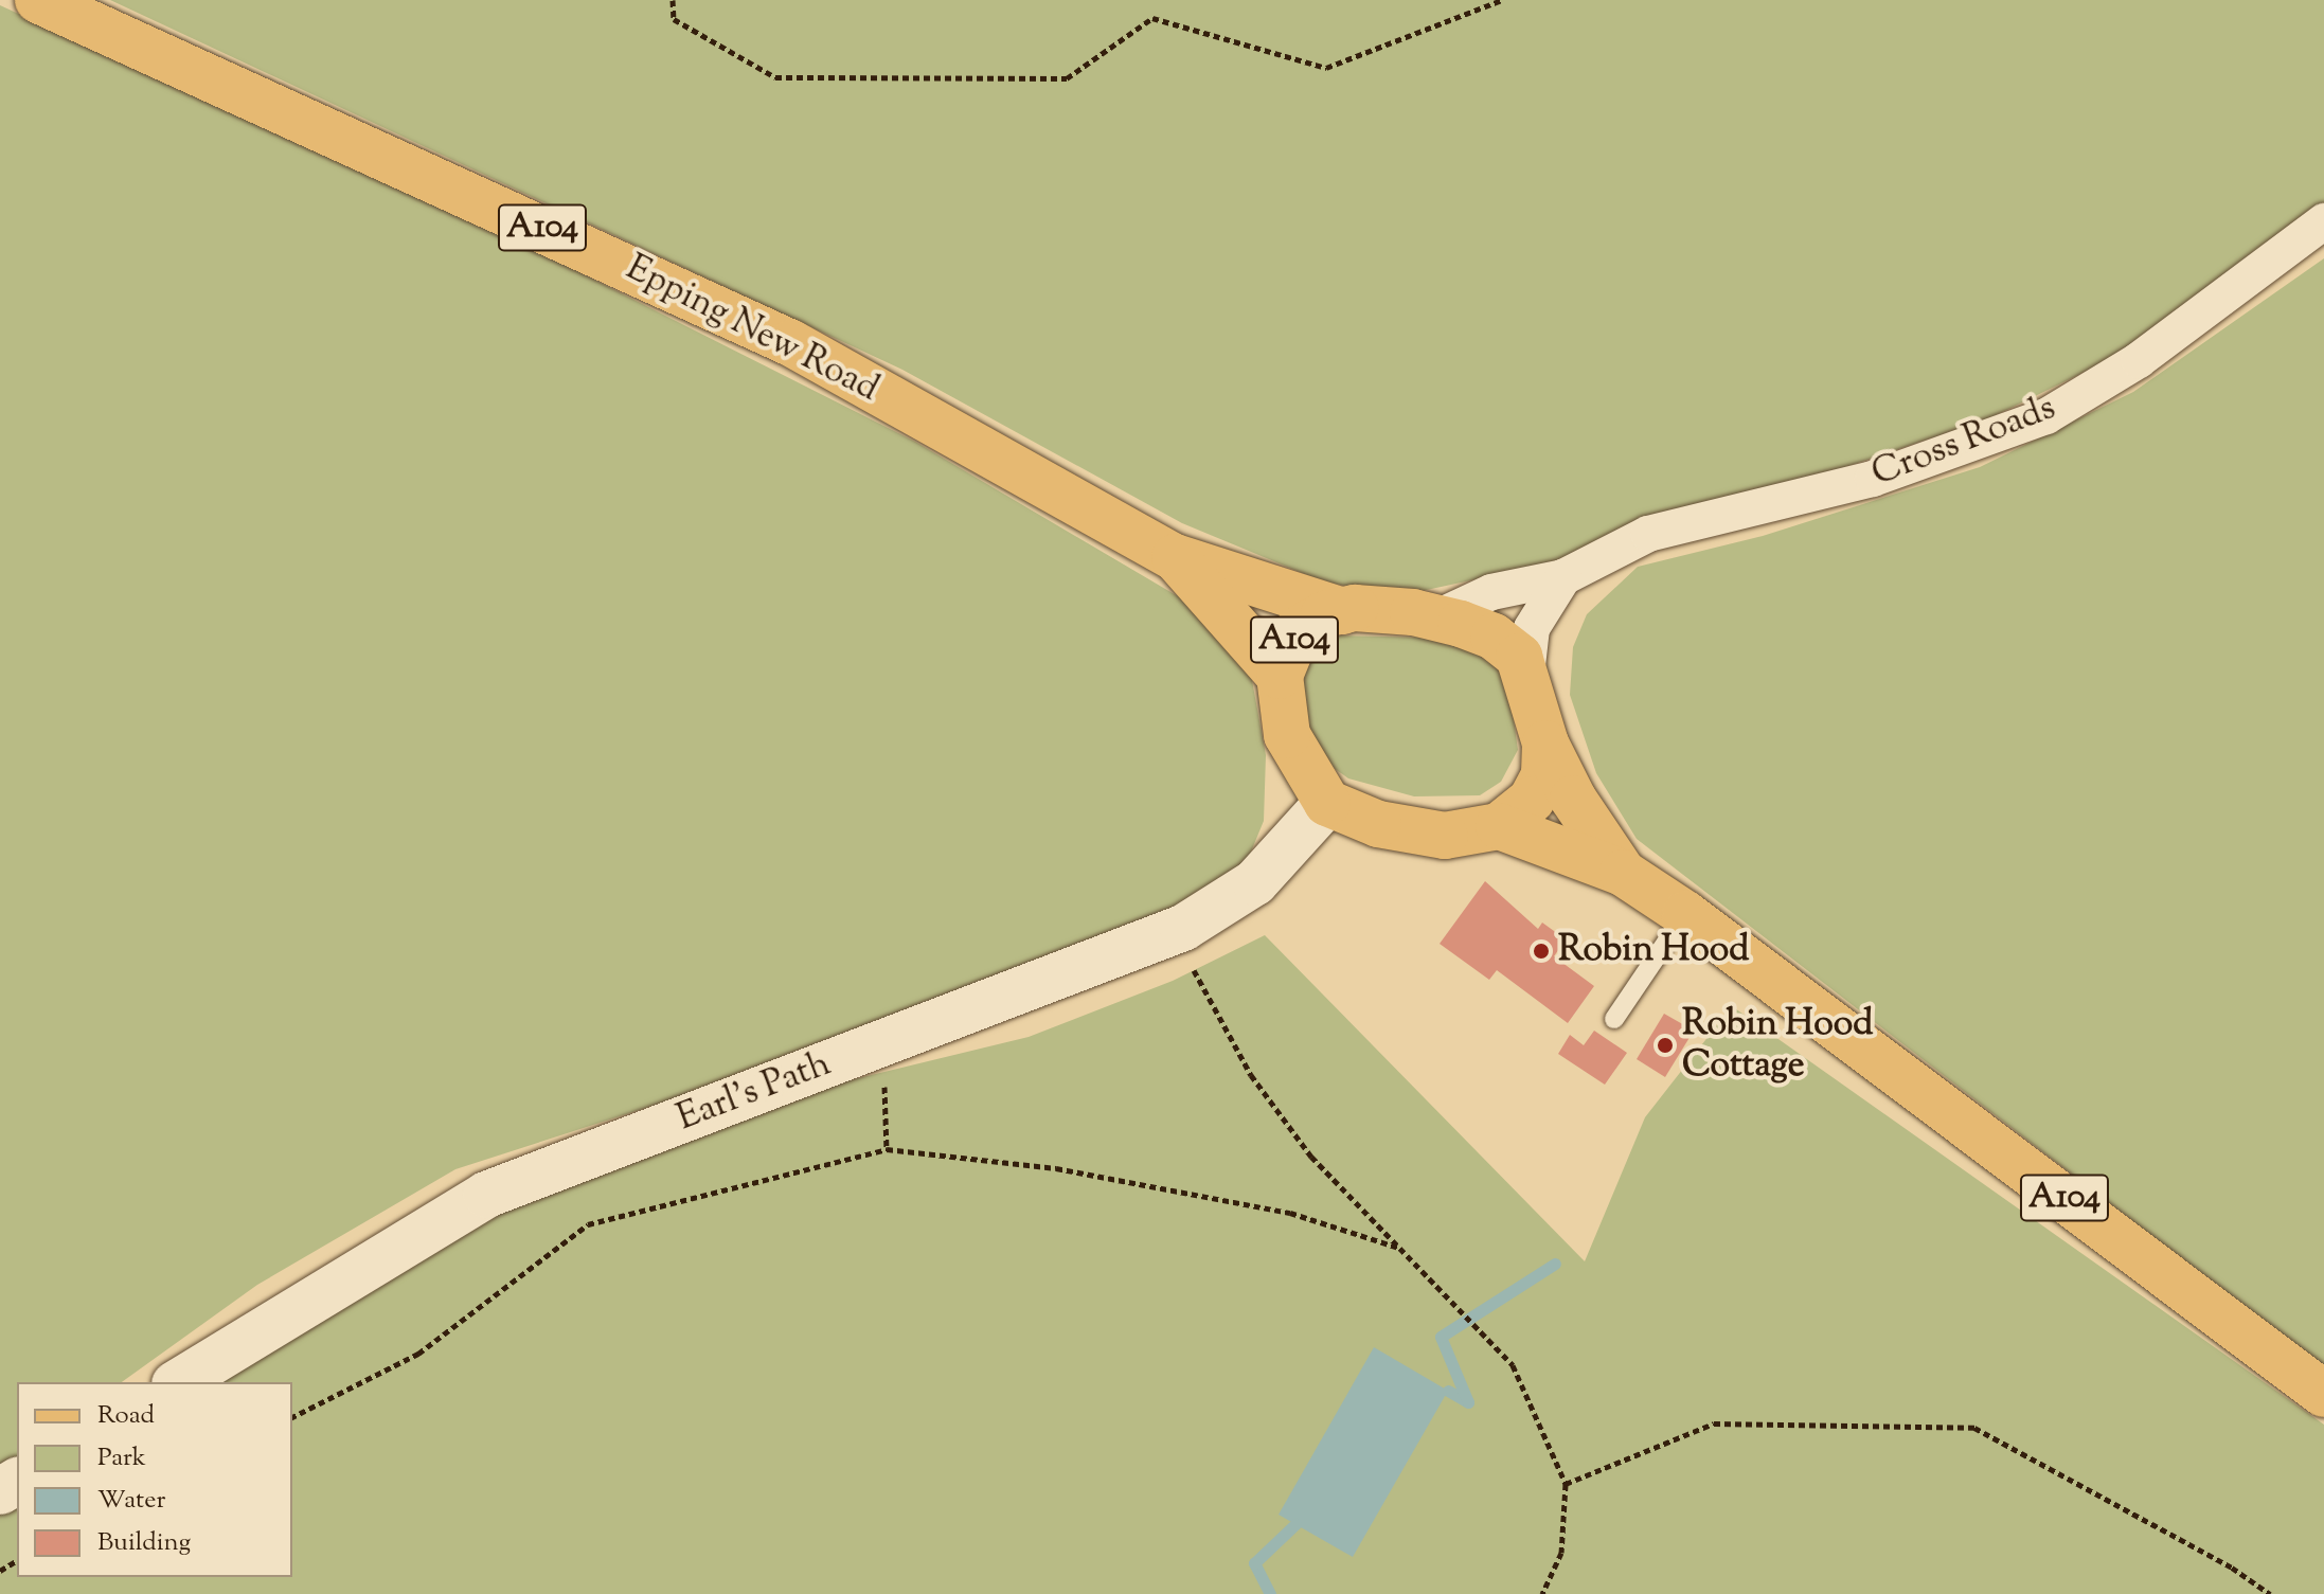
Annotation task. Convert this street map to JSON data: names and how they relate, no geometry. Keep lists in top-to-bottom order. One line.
{"streets":{"main road":["A104","Epping New Road"],"street":["Cross Roads","Earl's Path"]},"crossings":[["A104","Epping New Road"],["A104","Cross Roads"],["A104","Earl's Path"],["Epping New Road","Cross Roads"],["Epping New Road","Earl's Path"],["Cross Roads","Earl's Path"]],"places":["Robin Hood","Robin Hood Cottage"],"legend":["Road","Park","Water","Building"]}
